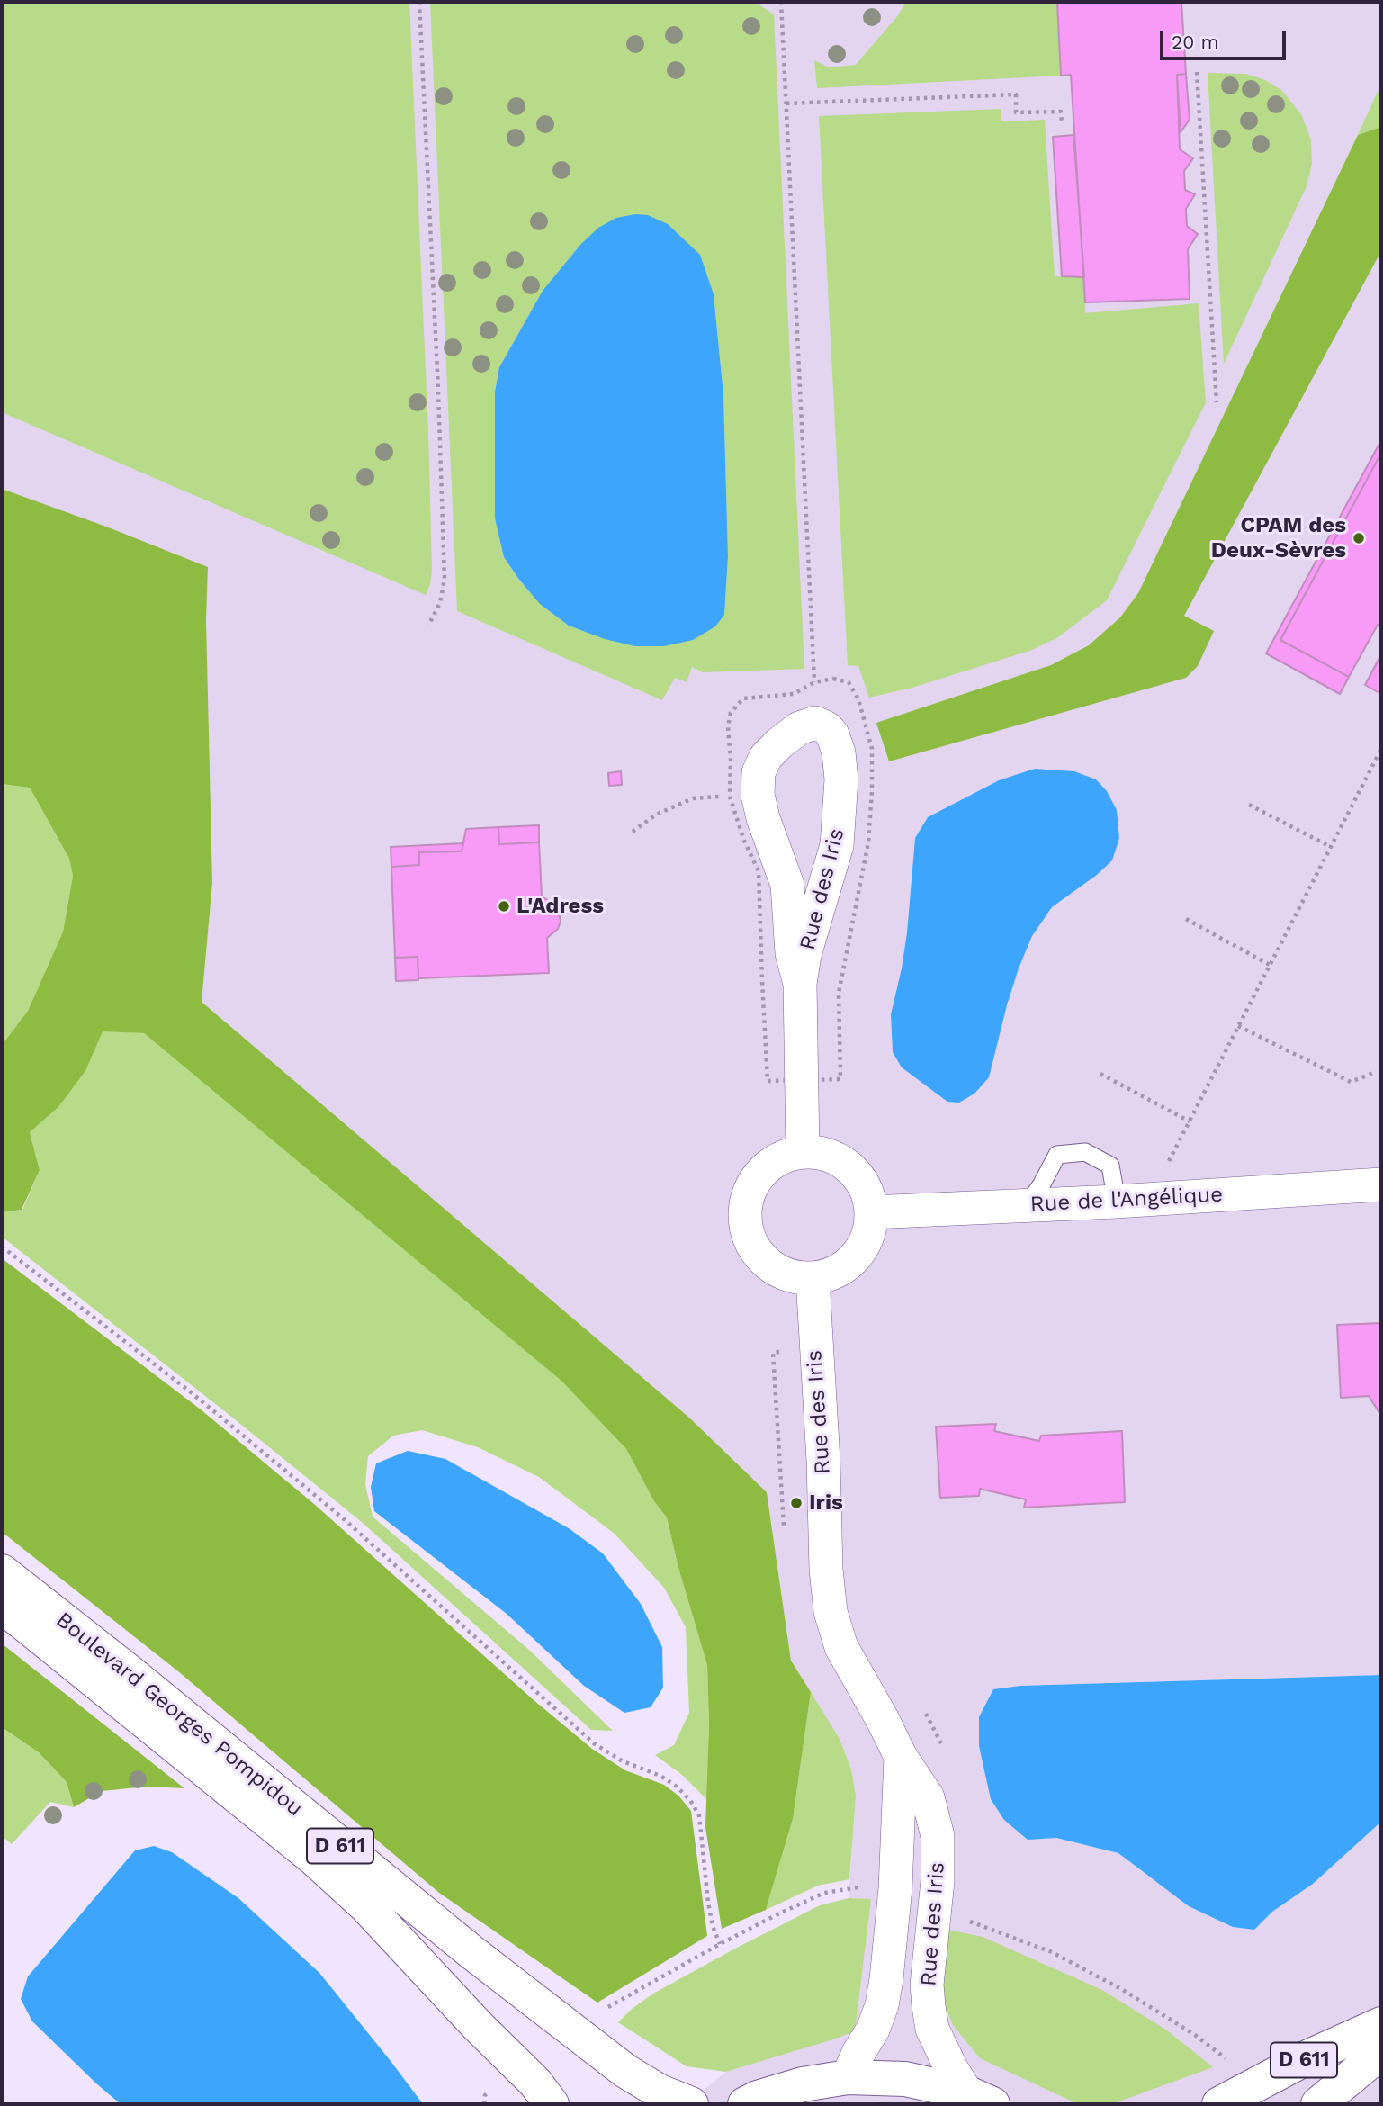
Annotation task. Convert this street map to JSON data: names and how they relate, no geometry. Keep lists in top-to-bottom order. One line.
{"streets":{"main road":["Boulevard Georges Pompidou","D 611"],"street":["Rue des Iris","Rue de l'Angélique"]},"crossings":[["Rue des Iris","Rue de l'Angélique"]],"places":["CPAM des Deux-Sèvres","L'Adress","Iris"],"scale_bar":"20 m"}
